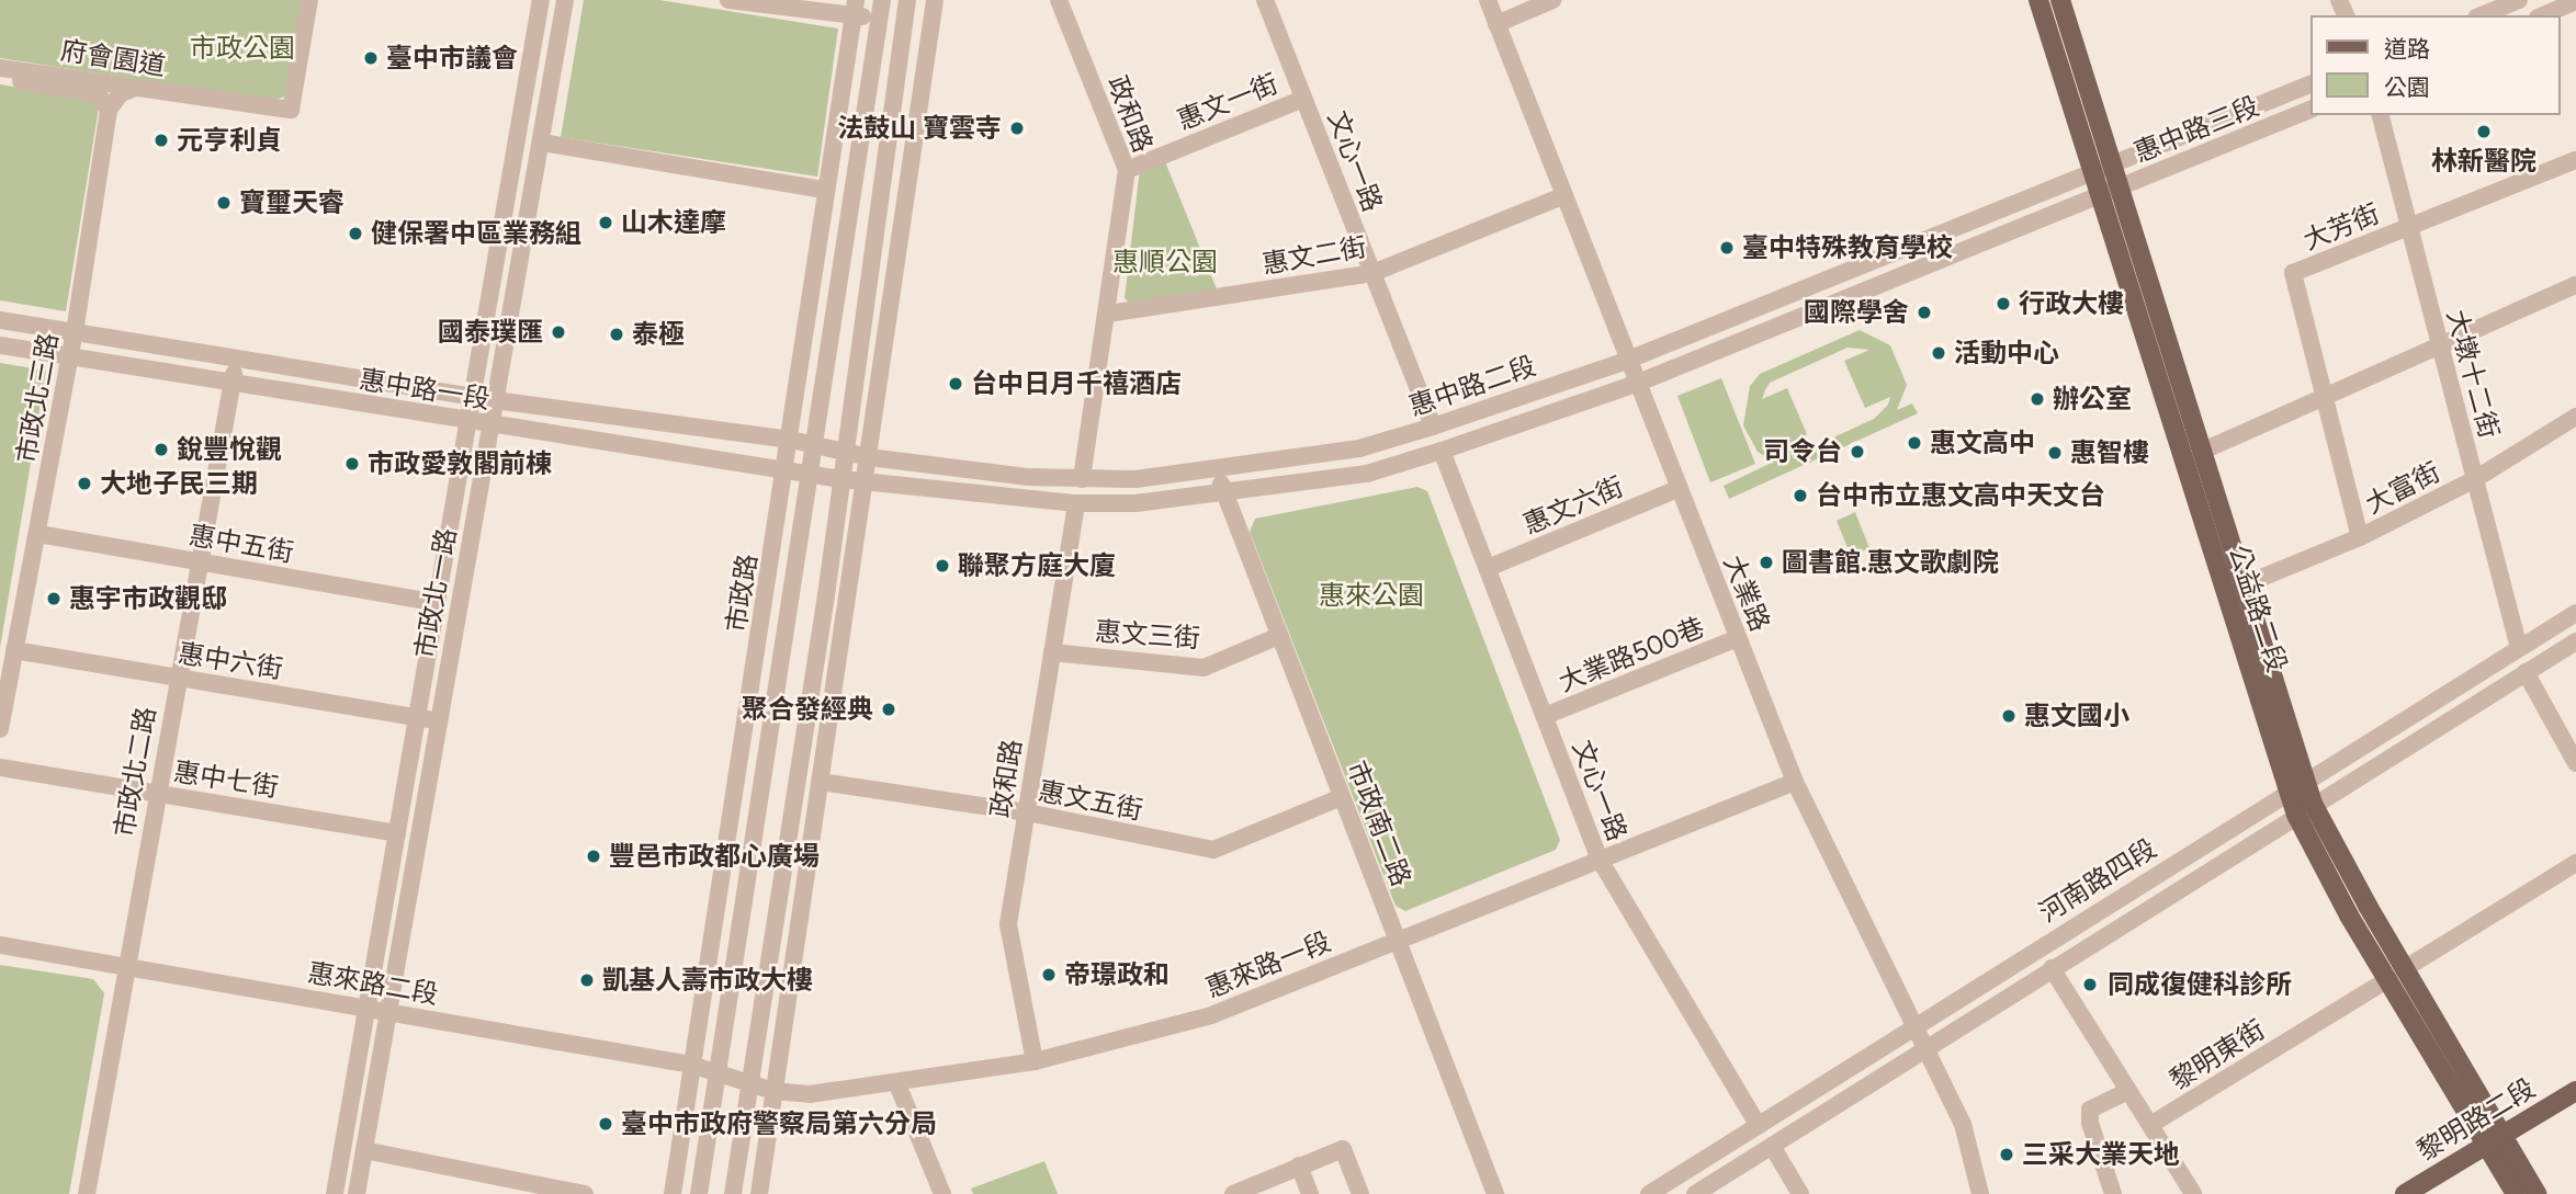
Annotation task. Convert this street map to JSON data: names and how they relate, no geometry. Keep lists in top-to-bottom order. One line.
{"streets":{"main road":["公益路二段","黎明路二段"],"street":["府會園道","惠文一街","政和路","惠中路三段","文心一路","大芳街","惠文二街","大墩十二街","惠中路二段","惠中路一段","市政北三路","大富街","惠文六街","惠中五街","市政北一路","市政路","大業路","惠文三街","大業路500巷","惠中六街","市政北二路","惠中七街","惠文五街","市政南二路","河南路四段","惠來路一段","惠來路二段","黎明東街"]},"crossings":[["惠文一街","政和路"],["惠文一街","文心一路"],["政和路","惠文二街"],["政和路","惠中路二段"],["政和路","惠文三街"],["政和路","惠文五街"],["政和路","惠來路一段"],["惠中路三段","惠中路二段"],["惠中路三段","公益路二段"],["文心一路","惠文二街"],["文心一路","惠中路二段"],["文心一路","惠文六街"],["文心一路","大業路500巷"],["文心一路","河南路四段"],["文心一路","惠來路一段"],["大芳街","大墩十二街"],["大芳街","大富街"],["惠文二街","大業路"],["大墩十二街","大富街"],["大墩十二街","河南路四段"],["惠中路二段","惠中路一段"],["惠中路二段","市政路"],["惠中路二段","大業路"],["惠中路二段","公益路二段"],["惠中路二段","市政南二路"],["惠中路一段","市政北三路"],["惠中路一段","市政北一路"],["惠中路一段","市政路"],["惠中路一段","市政北二路"],["市政北三路","惠中五街"],["市政北三路","惠中六街"],["大富街","公益路二段"],["惠文六街","大業路"],["惠中五街","市政北一路"],["惠中五街","市政北二路"],["市政北一路","惠中六街"],["市政北一路","惠中七街"],["市政北一路","惠來路二段"],["市政路","惠來路一段"],["市政路","惠來路二段"],["大業路","大業路500巷"],["大業路","河南路四段"],["大業路","惠來路一段"],["公益路二段","河南路四段"],["公益路二段","黎明東街"],["公益路二段","黎明路二段"],["惠文三街","市政南二路"],["惠中六街","市政北二路"],["市政北二路","惠中七街"],["市政北二路","惠來路二段"],["惠文五街","市政南二路"],["市政南二路","惠來路一段"],["惠來路一段","惠來路二段"]],"parks":["市政公園","惠順公園","惠來公園"],"places":["臺中市議會","法鼓山 寶雲寺","林新醫院","元亨利貞","寶璽天睿","山木達摩","健保署中區業務組","臺中特殊教育學校","行政大樓","國際學舍","國泰璞匯","泰極","活動中心","台中日月千禧酒店","辦公室","惠文高中","銳豐悅觀","司令台","惠智樓","市政愛敦閣前棟","大地子民三期","台中市立惠文高中天文台","圖書館.惠文歌劇院","聯聚方庭大廈","惠宇市政觀邸","聚合發經典","惠文國小","豐邑市政都心廣場","帝璟政和","凱基人壽市政大樓","同成復健科診所","臺中市政府警察局第六分局","三采大業天地"],"legend":["道路","公園"]}
